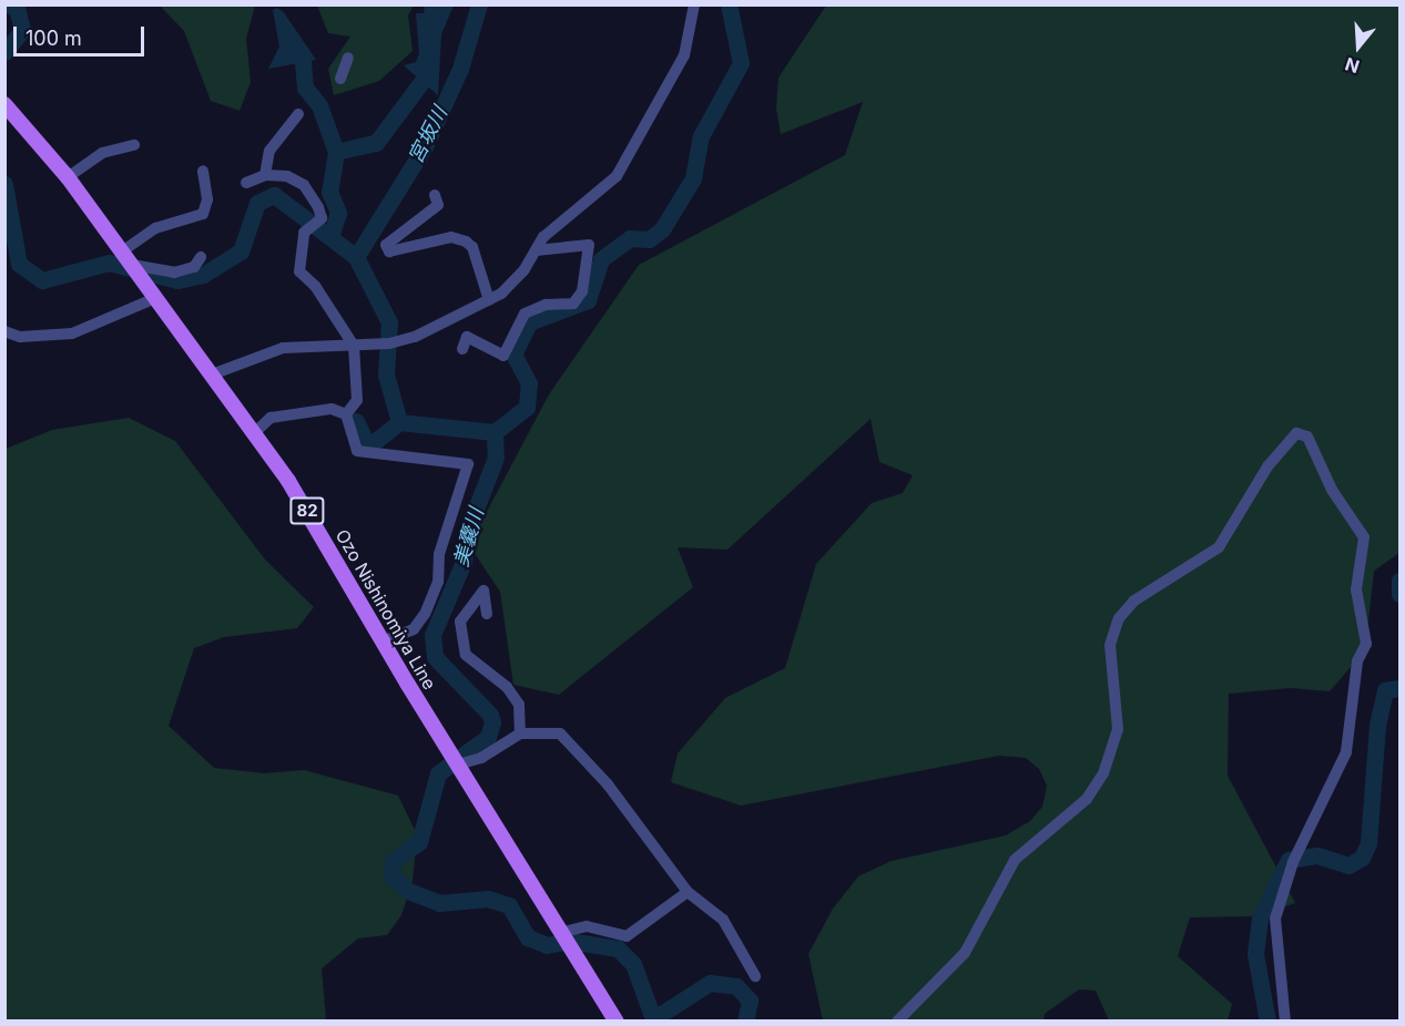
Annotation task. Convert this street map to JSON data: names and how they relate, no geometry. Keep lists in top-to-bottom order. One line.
{"streets":{"main road":["82","Ozo Nishinomiya Line"]},"water":["宮坂川","美嚢川"],"scale_bar":"100 m","north":"bottom"}
